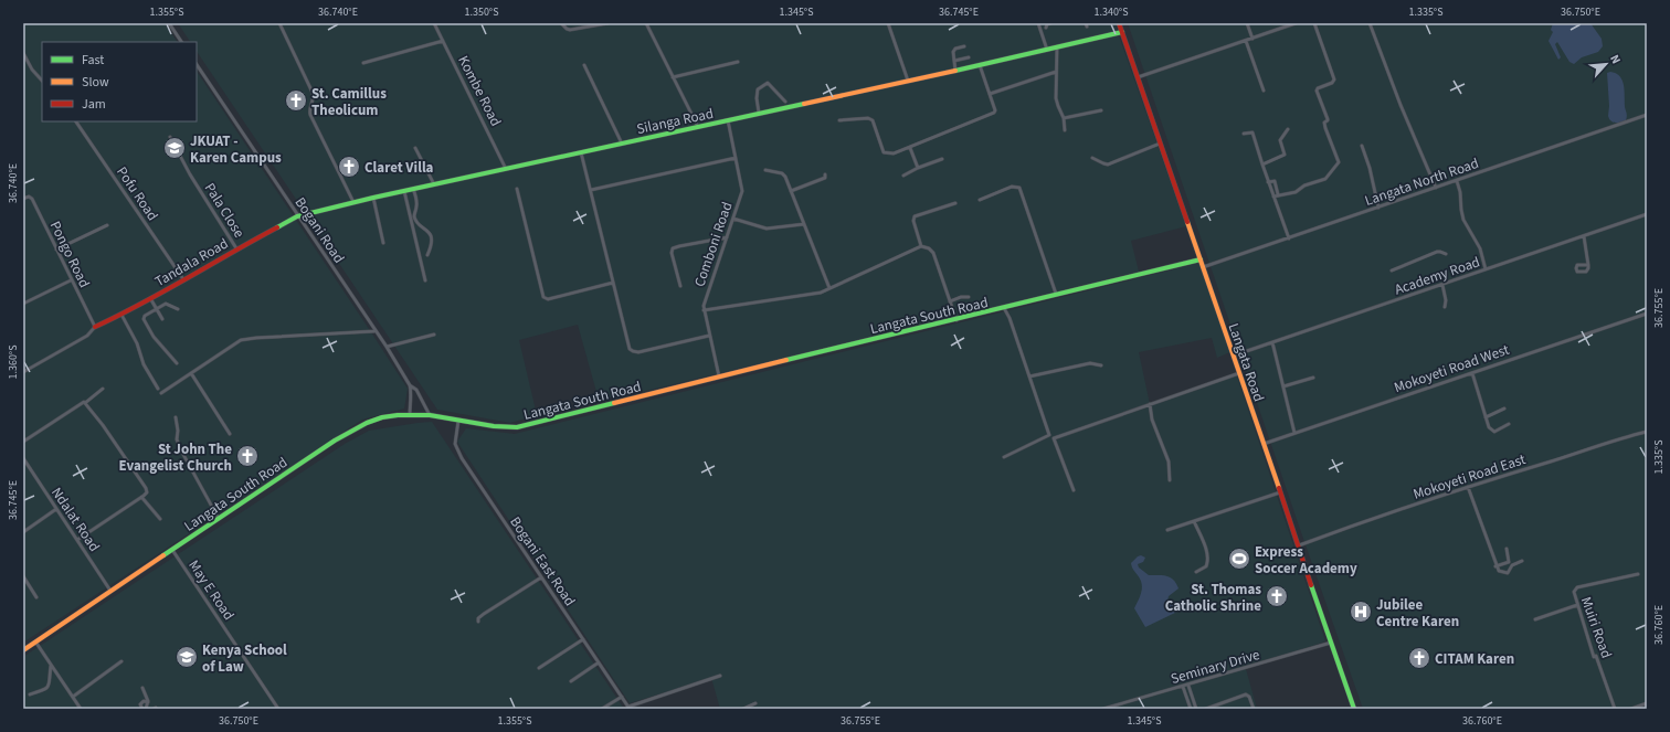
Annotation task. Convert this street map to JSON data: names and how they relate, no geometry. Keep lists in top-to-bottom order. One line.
{"streets":{"street":["Kombe Road","Silanga Road","Langata North Road","Pofu Road","Pala Close","Bogani Road","Comboni Road","Pongo Road","Tandala Road","Academy Road","Langata South Road","Langata Road","Mokoyeti Road West","Mokoyeti Road East","Ndalat Road","Bogani East Road","May E Road","Muiri Road","Seminary Drive"]},"crossings":[["Kombe Road","Silanga Road"],["Silanga Road","Bogani Road"],["Silanga Road","Comboni Road"],["Silanga Road","Tandala Road"],["Silanga Road","Langata Road"],["Langata North Road","Langata Road"],["Pofu Road","Tandala Road"],["Pala Close","Tandala Road"],["Bogani Road","Tandala Road"],["Bogani Road","Langata South Road"],["Comboni Road","Langata South Road"],["Pongo Road","Tandala Road"],["Academy Road","Langata Road"],["Langata South Road","Langata Road"],["Langata South Road","Ndalat Road"],["Langata South Road","Bogani East Road"],["Langata South Road","May E Road"],["Langata Road","Mokoyeti Road West"],["Langata Road","Mokoyeti Road East"],["Langata Road","Seminary Drive"]],"places":{"church":["St. Camillus Theolicum","Claret Villa","St John The Evangelist Church","St. Thomas Catholic Shrine","CITAM Karen"],"school or university":["JKUAT - Karen Campus","Kenya School of Law"],"sports":["Express Soccer Academy"],"hospital":["Jubilee Centre Karen"]},"legend":["Fast","Slow","Jam"],"north":"top right","coordinates":["1.355°S","36.740°E","1.350°S","1.345°S","36.745°E","1.340°S","1.335°S","36.750°E","36.755°E","1.360°S","36.760°E"]}
